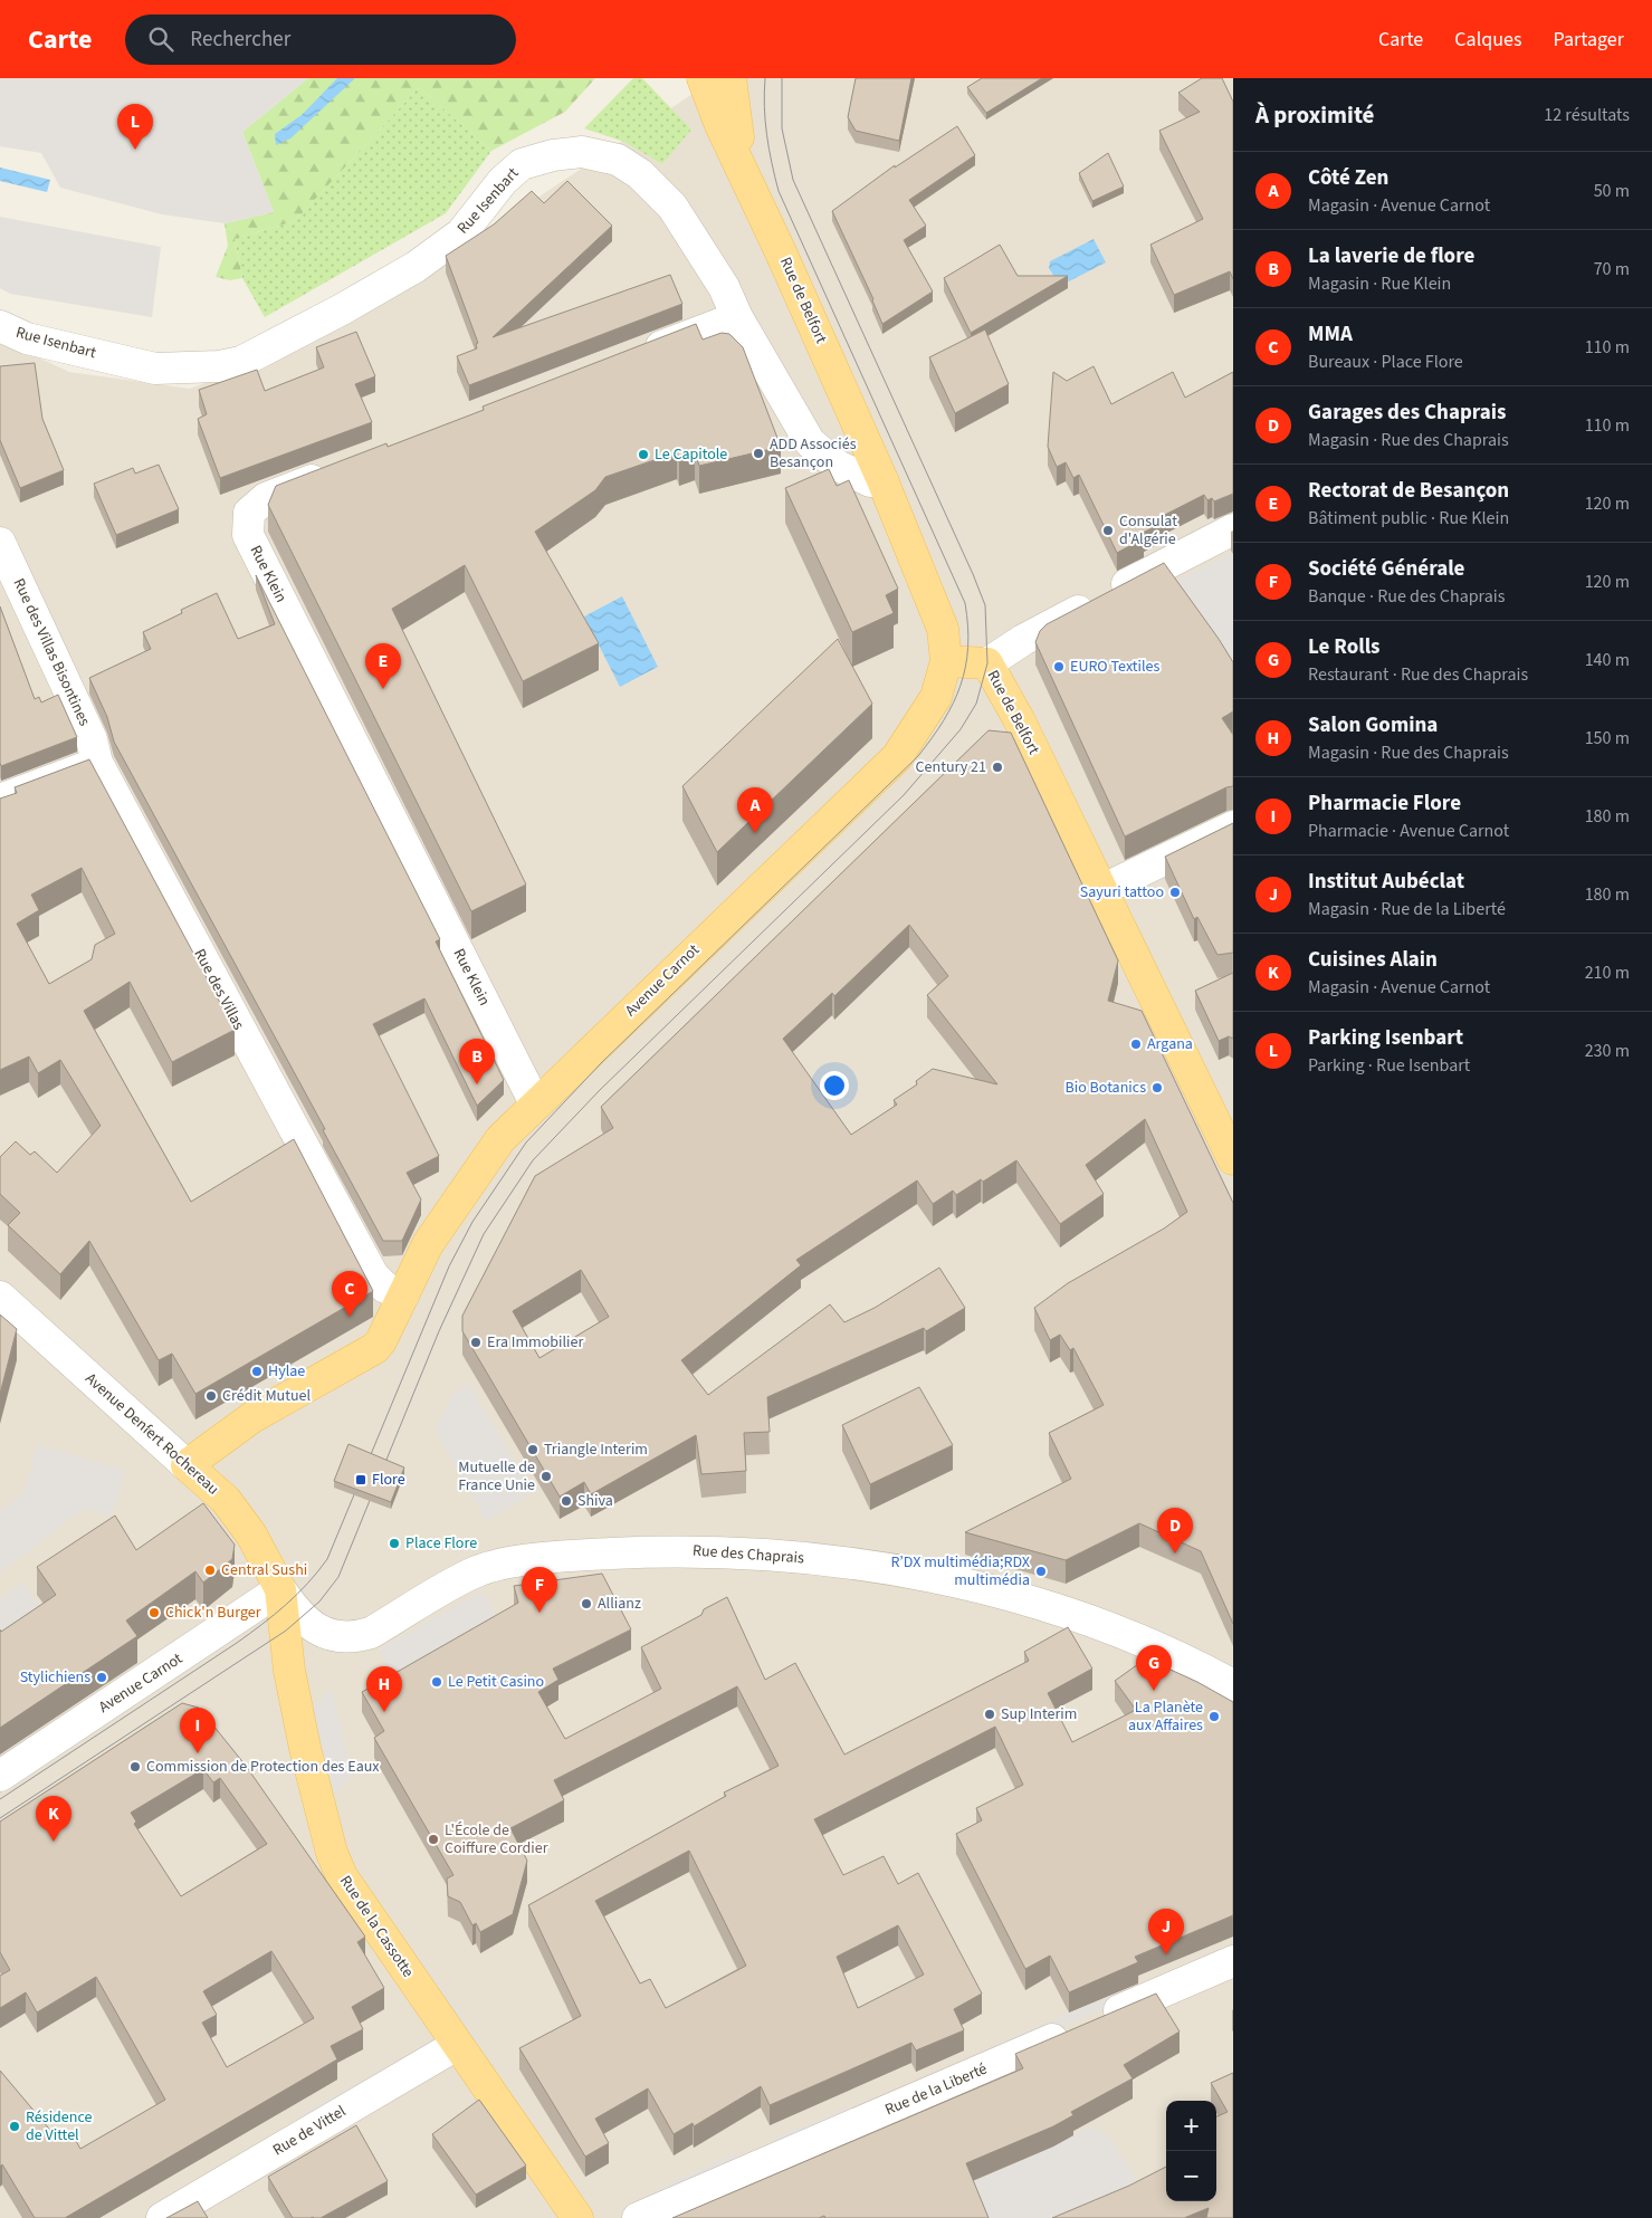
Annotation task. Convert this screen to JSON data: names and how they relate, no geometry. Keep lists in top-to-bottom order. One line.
{"streets":{"main road":["Rue de Belfort","Avenue Carnot","Avenue Denfert Rochereau","Rue de la Cassotte"],"street":["Rue Isenbart","Rue Klein","Rue des Villas Bisontines","Rue des Villas","Rue des Chaprais","Rue de la Liberté","Rue de Vittel"]},"crossings":[["Rue Isenbart","Rue de Belfort"],["Rue de Belfort","Avenue Carnot"],["Rue Klein","Avenue Carnot"],["Rue des Villas Bisontines","Rue des Villas"],["Avenue Carnot","Rue des Villas"],["Avenue Carnot","Avenue Denfert Rochereau"],["Avenue Carnot","Rue des Chaprais"],["Avenue Carnot","Rue de la Cassotte"],["Avenue Denfert Rochereau","Rue des Chaprais"],["Avenue Denfert Rochereau","Rue de la Cassotte"],["Rue des Chaprais","Rue de la Cassotte"],["Rue de la Cassotte","Rue de Vittel"]],"places":{"other":["ADD Associés Besançon","Le Capitole","Consulat d'Algérie","EURO Textiles","Century 21","Sayuri tattoo","Argana","Bio Botanics","Era Immobilier","Hylae","Crédit Mutuel","Triangle Interim","Mutuelle de France Unie","Shiva","Place Flore","Central Sushi","R’DX multimédia;RDX multimédia","Allianz","Chick'n Burger","Stylichiens","Le Petit Casino","Sup Interim","La Planète aux Affaires","Commission de Protection des Eaux","L'École de Coiffure Cordier","Résidence de Vittel"],"transit":["Flore"]},"page":{"header":"Carte","search":"Rechercher","nav":["Carte","Calques","Partager"],"heading":["À proximité","12 résultats"],"pins":["L","E","A","B","C","D","F","G","H","I","K","J"],"list":[{"mark":"A","name":"Côté Zen","note":"Magasin · Avenue Carnot","value":"50 m"},{"mark":"B","name":"La laverie de flore","note":"Magasin · Rue Klein","value":"70 m"},{"mark":"C","name":"MMA","note":"Bureaux · Place Flore","value":"110 m"},{"mark":"D","name":"Garages des Chaprais","note":"Magasin · Rue des Chaprais","value":"110 m"},{"mark":"E","name":"Rectorat de Besançon","note":"Bâtiment public · Rue Klein","value":"120 m"},{"mark":"F","name":"Société Générale","note":"Banque · Rue des Chaprais","value":"120 m"},{"mark":"G","name":"Le Rolls","note":"Restaurant · Rue des Chaprais","value":"140 m"},{"mark":"H","name":"Salon Gomina","note":"Magasin · Rue des Chaprais","value":"150 m"},{"mark":"I","name":"Pharmacie Flore","note":"Pharmacie · Avenue Carnot","value":"180 m"},{"mark":"J","name":"Institut Aubéclat","note":"Magasin · Rue de la Liberté","value":"180 m"},{"mark":"K","name":"Cuisines Alain","note":"Magasin · Avenue Carnot","value":"210 m"},{"mark":"L","name":"Parking Isenbart","note":"Parking · Rue Isenbart","value":"230 m"}],"map_buttons":["+","−"]}}
